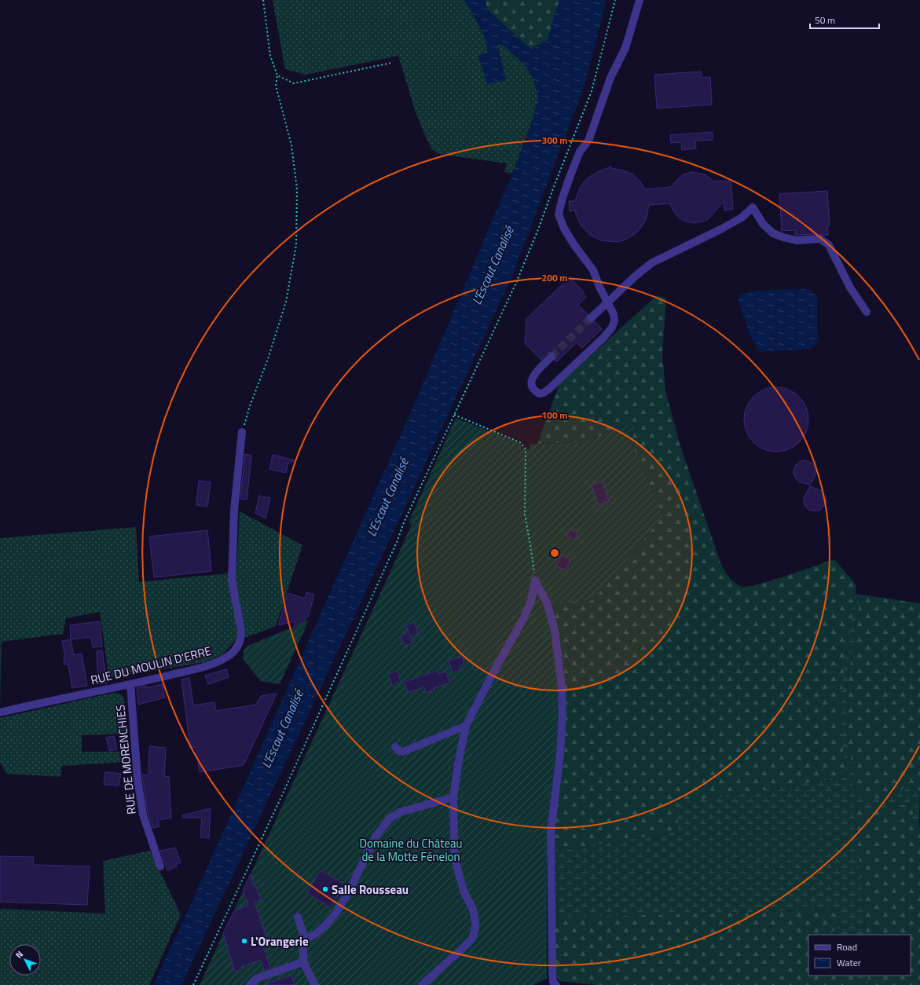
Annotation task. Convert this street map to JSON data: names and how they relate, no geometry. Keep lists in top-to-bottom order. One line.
{"streets":{"street":["RUE DU MOULIN D'ERRE","RUE DE MORENCHIES"]},"crossings":[["RUE DU MOULIN D'ERRE","RUE DE MORENCHIES"]],"water":["L'Escaut Canalisé"],"parks":["Domaine du Château de la Motte Fénelon"],"places":["Salle Rousseau","L'Orangerie"],"legend":["Road","Water"],"scale_bar":"50 m","north":"top left","rings":["300 m","200 m","100 m"]}
